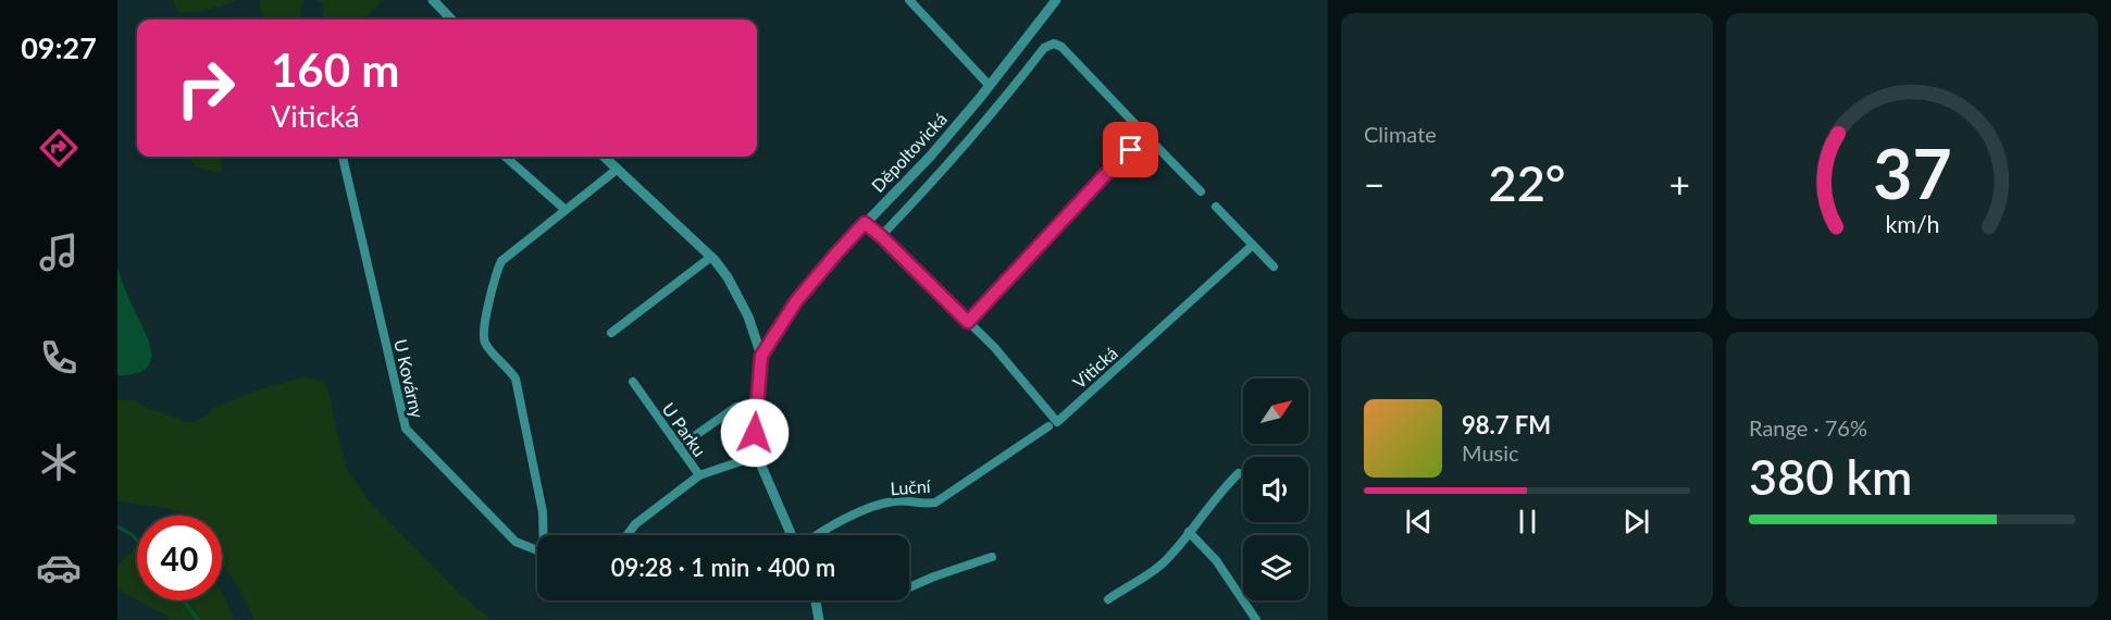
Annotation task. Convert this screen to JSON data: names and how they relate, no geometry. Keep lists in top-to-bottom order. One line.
{"streets":{"street":["Děpoltovická","Vitická","U Kovárny","U Parku","Luční"]},"crossings":[["Děpoltovická","Vitická"],["Děpoltovická","U Kovárny"],["Děpoltovická","U Parku"]],"north":"top right","page":{"tabs":"09:27","tile":["Climate",["Range · 76%","380 km"]],"turn":["160 m","Vitická"],"heat":["−","22°","+"],"song":["98.7 FM","Music"],"limit":"40","trip":"09:28 · 1 min · 400 m","gauge":["37","km/h"]}}
